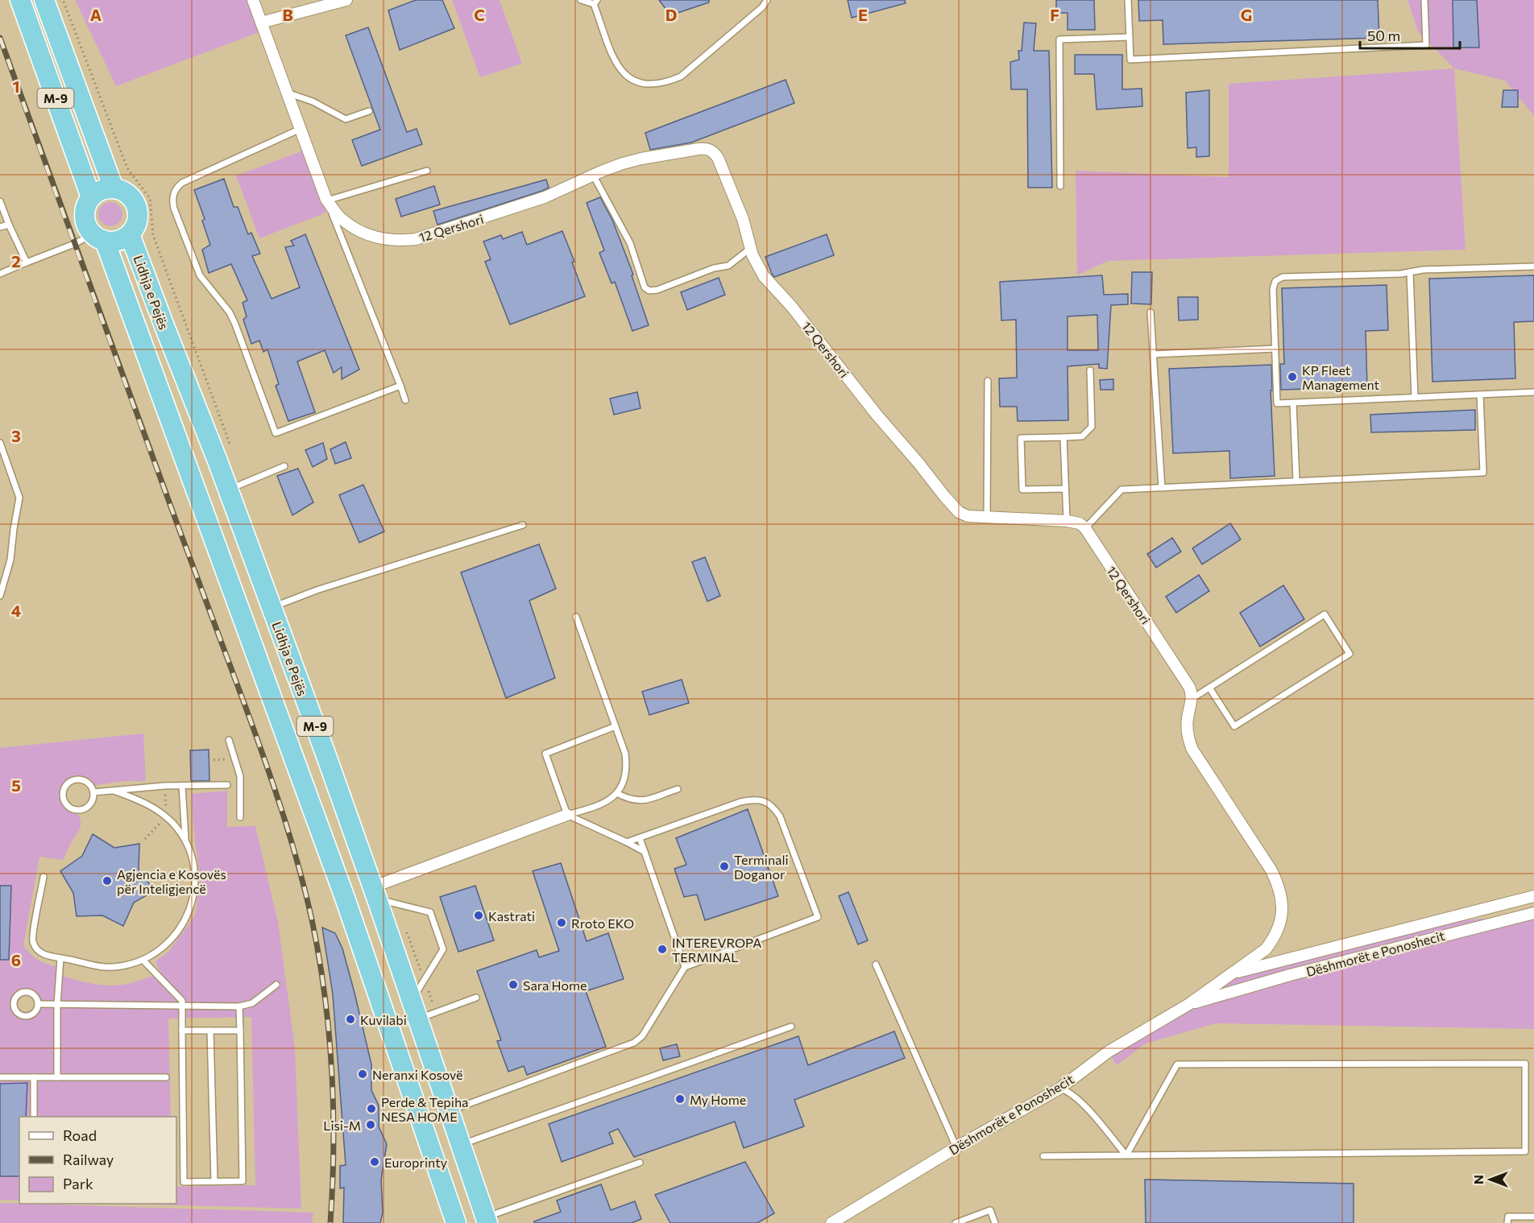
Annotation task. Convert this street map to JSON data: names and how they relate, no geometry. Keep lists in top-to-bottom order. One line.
{"streets":{"highway":["M-9","Lidhja e Pejës"],"street":["12 Qershori","Dëshmorët e Ponoshecit"]},"crossings":[["M-9","Lidhja e Pejës"],["12 Qershori","Dëshmorët e Ponoshecit"]],"places":["KP Fleet Management","Terminali Doganor","Agjencia e Kosovës për Inteligjencë","Kastrati","Rroto EKO","INTEREVROPA TERMINAL","Sara Home","Kuvilabi","Neranxi Kosovë","My Home","Perde & Tepiha NESA HOME","Lisi-M","Europrinty"],"legend":["Road","Railway","Park"],"scale_bar":"50 m","north":"left","grid":{"columns":["A","B","C","D","E","F","G"],"rows":["1","2","3","4","5","6"]}}
